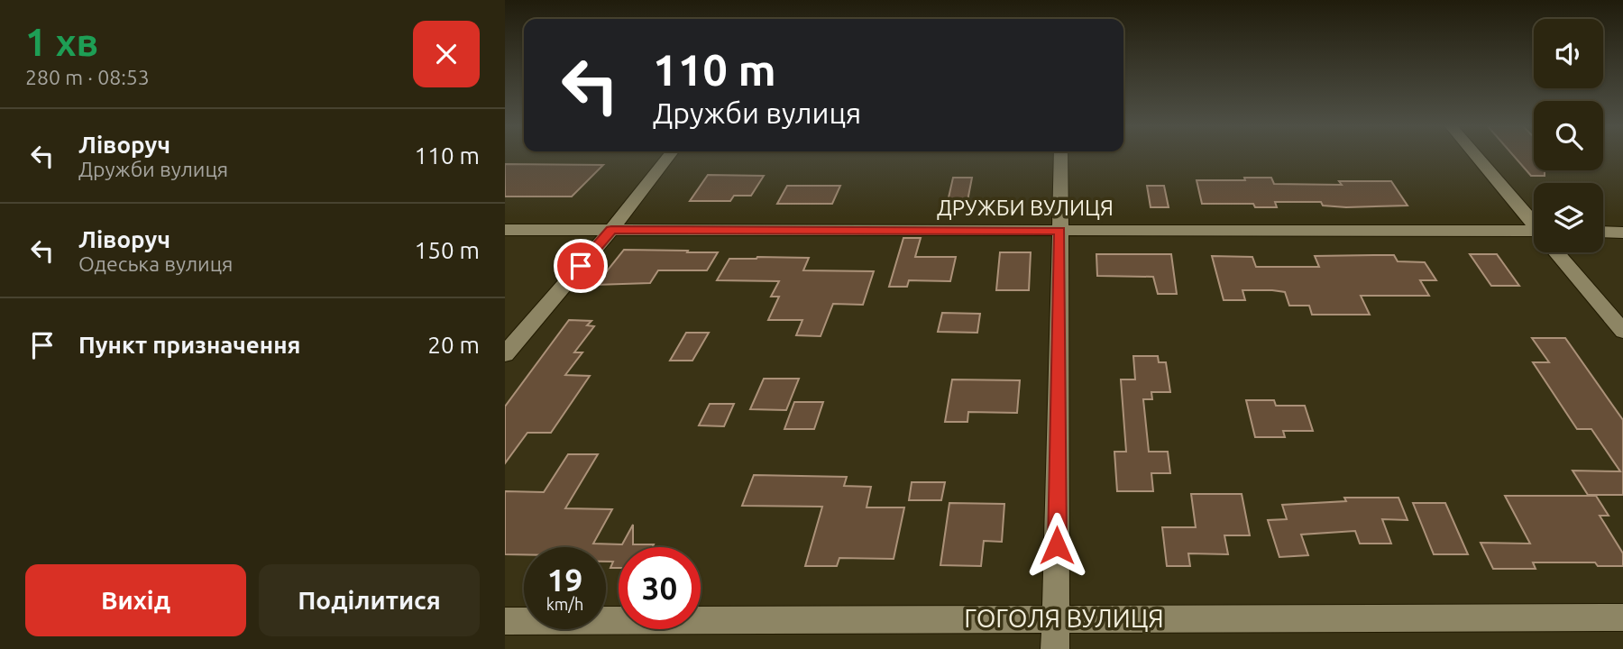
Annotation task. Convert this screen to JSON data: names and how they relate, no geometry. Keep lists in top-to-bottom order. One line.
{"streets":{"street":["ДРУЖБИ ВУЛИЦЯ","ГОГОЛЯ ВУЛИЦЯ"]},"page":{"heading":["1 хв","280 m · 08:53"],"turn":["110 m","Дружби вулиця"],"list":[{"name":"Ліворуч","note":"Дружби вулиця","value":"110 m"},{"name":"Ліворуч","note":"Одеська вулиця","value":"150 m"},{"name":"Пункт призначення","value":"20 m"}],"speed":"19 km/h","limit":"30","buttons":["Вихід","Поділитися"]}}
